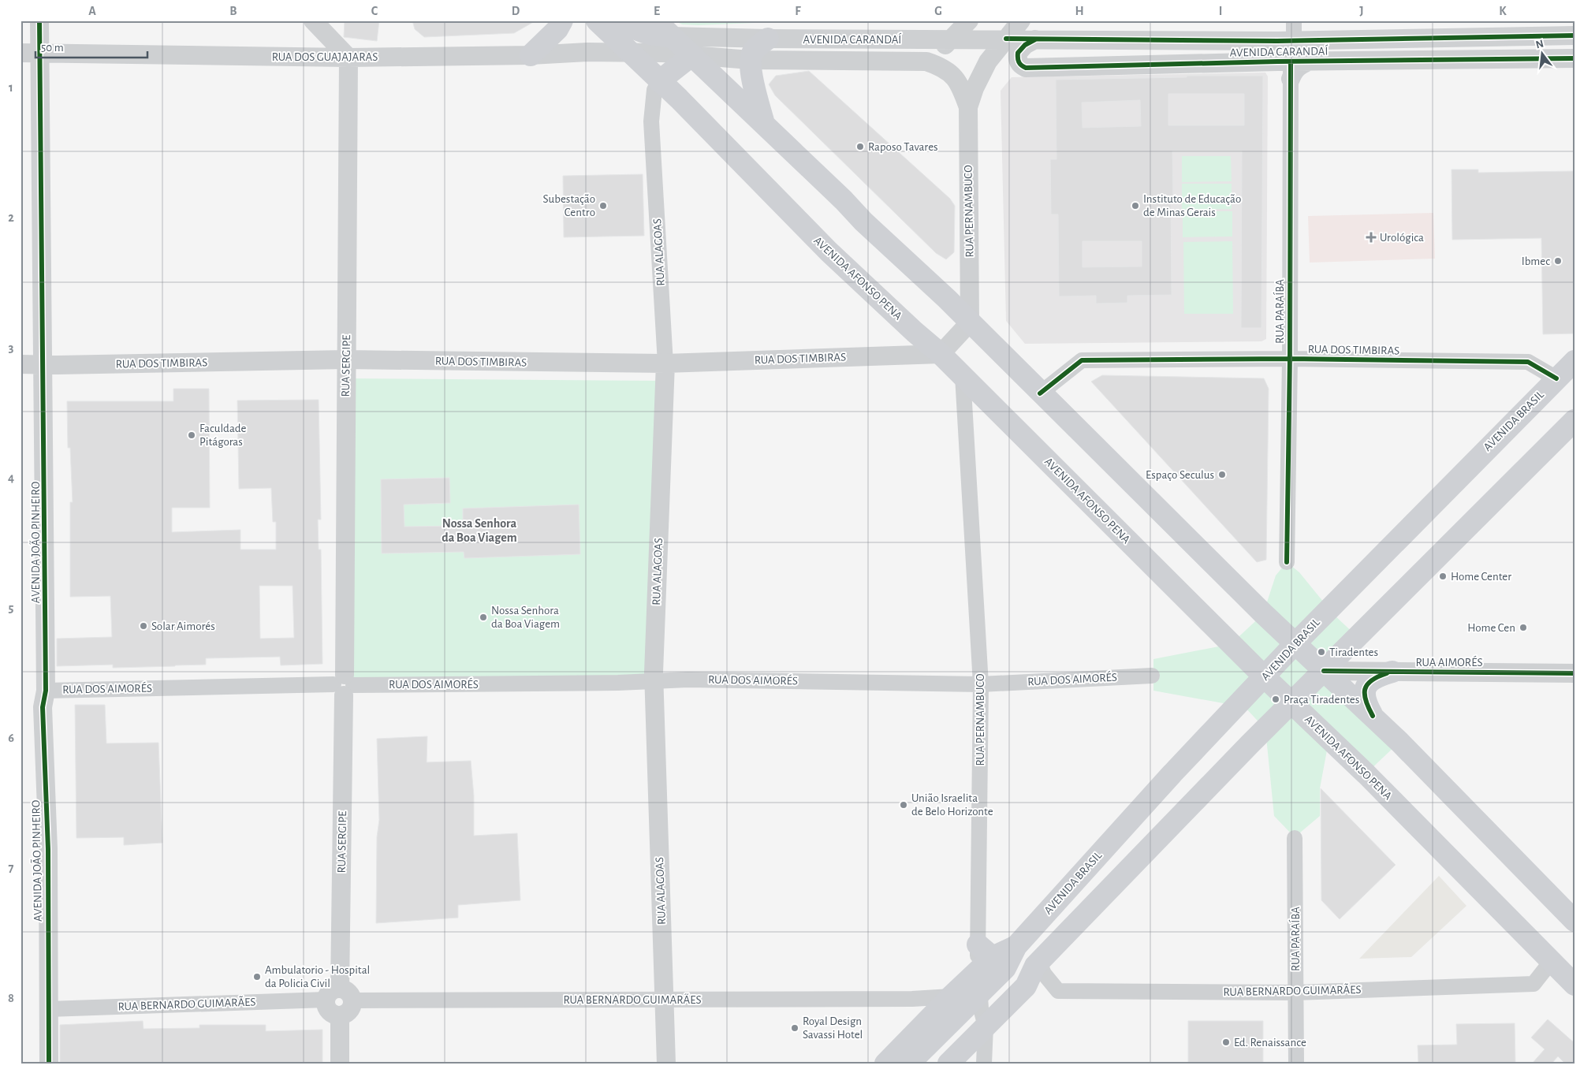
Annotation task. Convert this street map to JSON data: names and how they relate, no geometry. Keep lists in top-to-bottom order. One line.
{"streets":{"main road":["AVENIDA AFONSO PENA","AVENIDA BRASIL"],"street":["AVENIDA CARANDAÍ","RUA DOS GUAJAJARAS","RUA PERNAMBUCO","RUA ALAGOAS","RUA PARAÍBA","RUA DOS TIMBIRAS","RUA SERGIPE","AVENIDA JOÃO PINHEIRO","RUA AIMORÉS","RUA DOS AIMORÉS","RUA BERNARDO GUIMARÃES"]},"crossings":[["AVENIDA CARANDAÍ","RUA DOS GUAJAJARAS"],["AVENIDA CARANDAÍ","RUA PERNAMBUCO"],["AVENIDA CARANDAÍ","AVENIDA AFONSO PENA"],["AVENIDA CARANDAÍ","RUA PARAÍBA"],["RUA DOS GUAJAJARAS","AVENIDA AFONSO PENA"],["RUA DOS GUAJAJARAS","RUA SERGIPE"],["RUA DOS GUAJAJARAS","AVENIDA JOÃO PINHEIRO"],["RUA PERNAMBUCO","AVENIDA AFONSO PENA"],["RUA PERNAMBUCO","AVENIDA BRASIL"],["RUA PERNAMBUCO","RUA DOS AIMORÉS"],["RUA ALAGOAS","AVENIDA AFONSO PENA"],["RUA ALAGOAS","RUA DOS TIMBIRAS"],["RUA ALAGOAS","RUA DOS AIMORÉS"],["RUA ALAGOAS","RUA BERNARDO GUIMARÃES"],["AVENIDA AFONSO PENA","RUA DOS TIMBIRAS"],["AVENIDA AFONSO PENA","AVENIDA BRASIL"],["AVENIDA AFONSO PENA","RUA BERNARDO GUIMARÃES"],["RUA PARAÍBA","RUA DOS TIMBIRAS"],["RUA PARAÍBA","RUA BERNARDO GUIMARÃES"],["RUA DOS TIMBIRAS","RUA SERGIPE"],["RUA DOS TIMBIRAS","AVENIDA BRASIL"],["RUA DOS TIMBIRAS","AVENIDA JOÃO PINHEIRO"],["RUA SERGIPE","RUA DOS AIMORÉS"],["RUA SERGIPE","RUA BERNARDO GUIMARÃES"],["AVENIDA BRASIL","RUA AIMORÉS"],["AVENIDA BRASIL","RUA BERNARDO GUIMARÃES"],["AVENIDA JOÃO PINHEIRO","RUA DOS AIMORÉS"],["AVENIDA JOÃO PINHEIRO","RUA BERNARDO GUIMARÃES"]],"districts":["Nossa Senhora da Boa Viagem"],"places":{"other":["Raposo Tavares","Subestação Centro","Instituto de Educação de Minas Gerais","Ibmec","Faculdade Pitágoras","Espaço Seculus","Home Center","Nossa Senhora da Boa Viagem","Solar Aimorés","Home Cen","Tiradentes","Praça Tiradentes","União Israelita de Belo Horizonte","Ambulatorio - Hospital da Policia Civil","Royal Design Savassi Hotel","Ed. Renaissance"],"health":["Urológica"]},"scale_bar":"50 m","north":"top","grid":{"columns":["A","B","C","D","E","F","G","H","I","J","K"],"rows":["1","2","3","4","5","6","7","8"]}}
